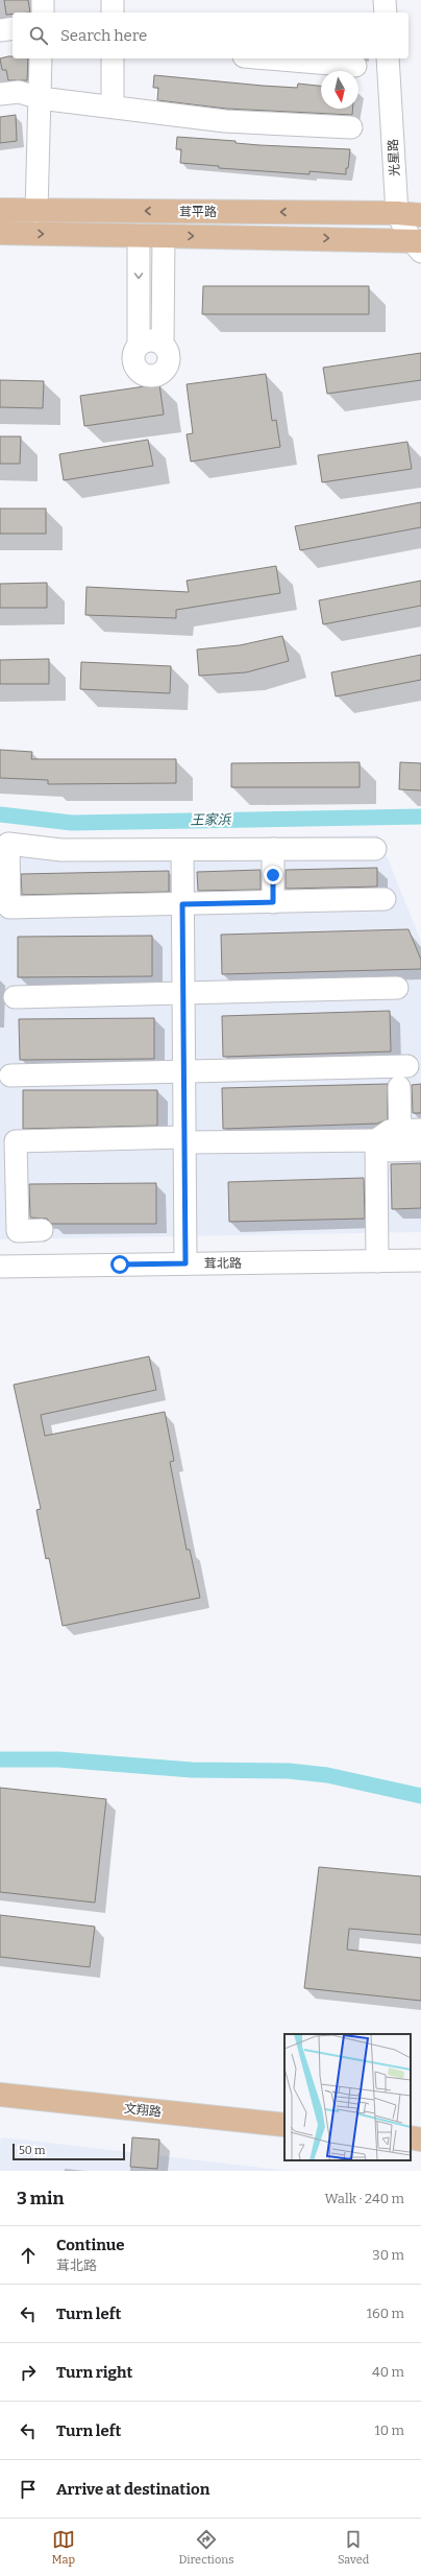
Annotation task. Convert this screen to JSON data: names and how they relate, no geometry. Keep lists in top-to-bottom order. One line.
{"streets":{"main road":["茸平路","文翔路"],"street":["光星路","茸北路"]},"crossings":[["光星路","茸平路"]],"water":["王家浜"],"scale_bar":"50 m","north":"bottom","page":{"search":"Search here","scale":"50 m","heading":["3 min","Walk · 240 m"],"list":[["Continue","茸北路","30 m"],["Turn left","160 m"],["Turn right","40 m"],["Turn left","10 m"],"Arrive at destination"],"nav":["Map","Directions","Saved"]}}
